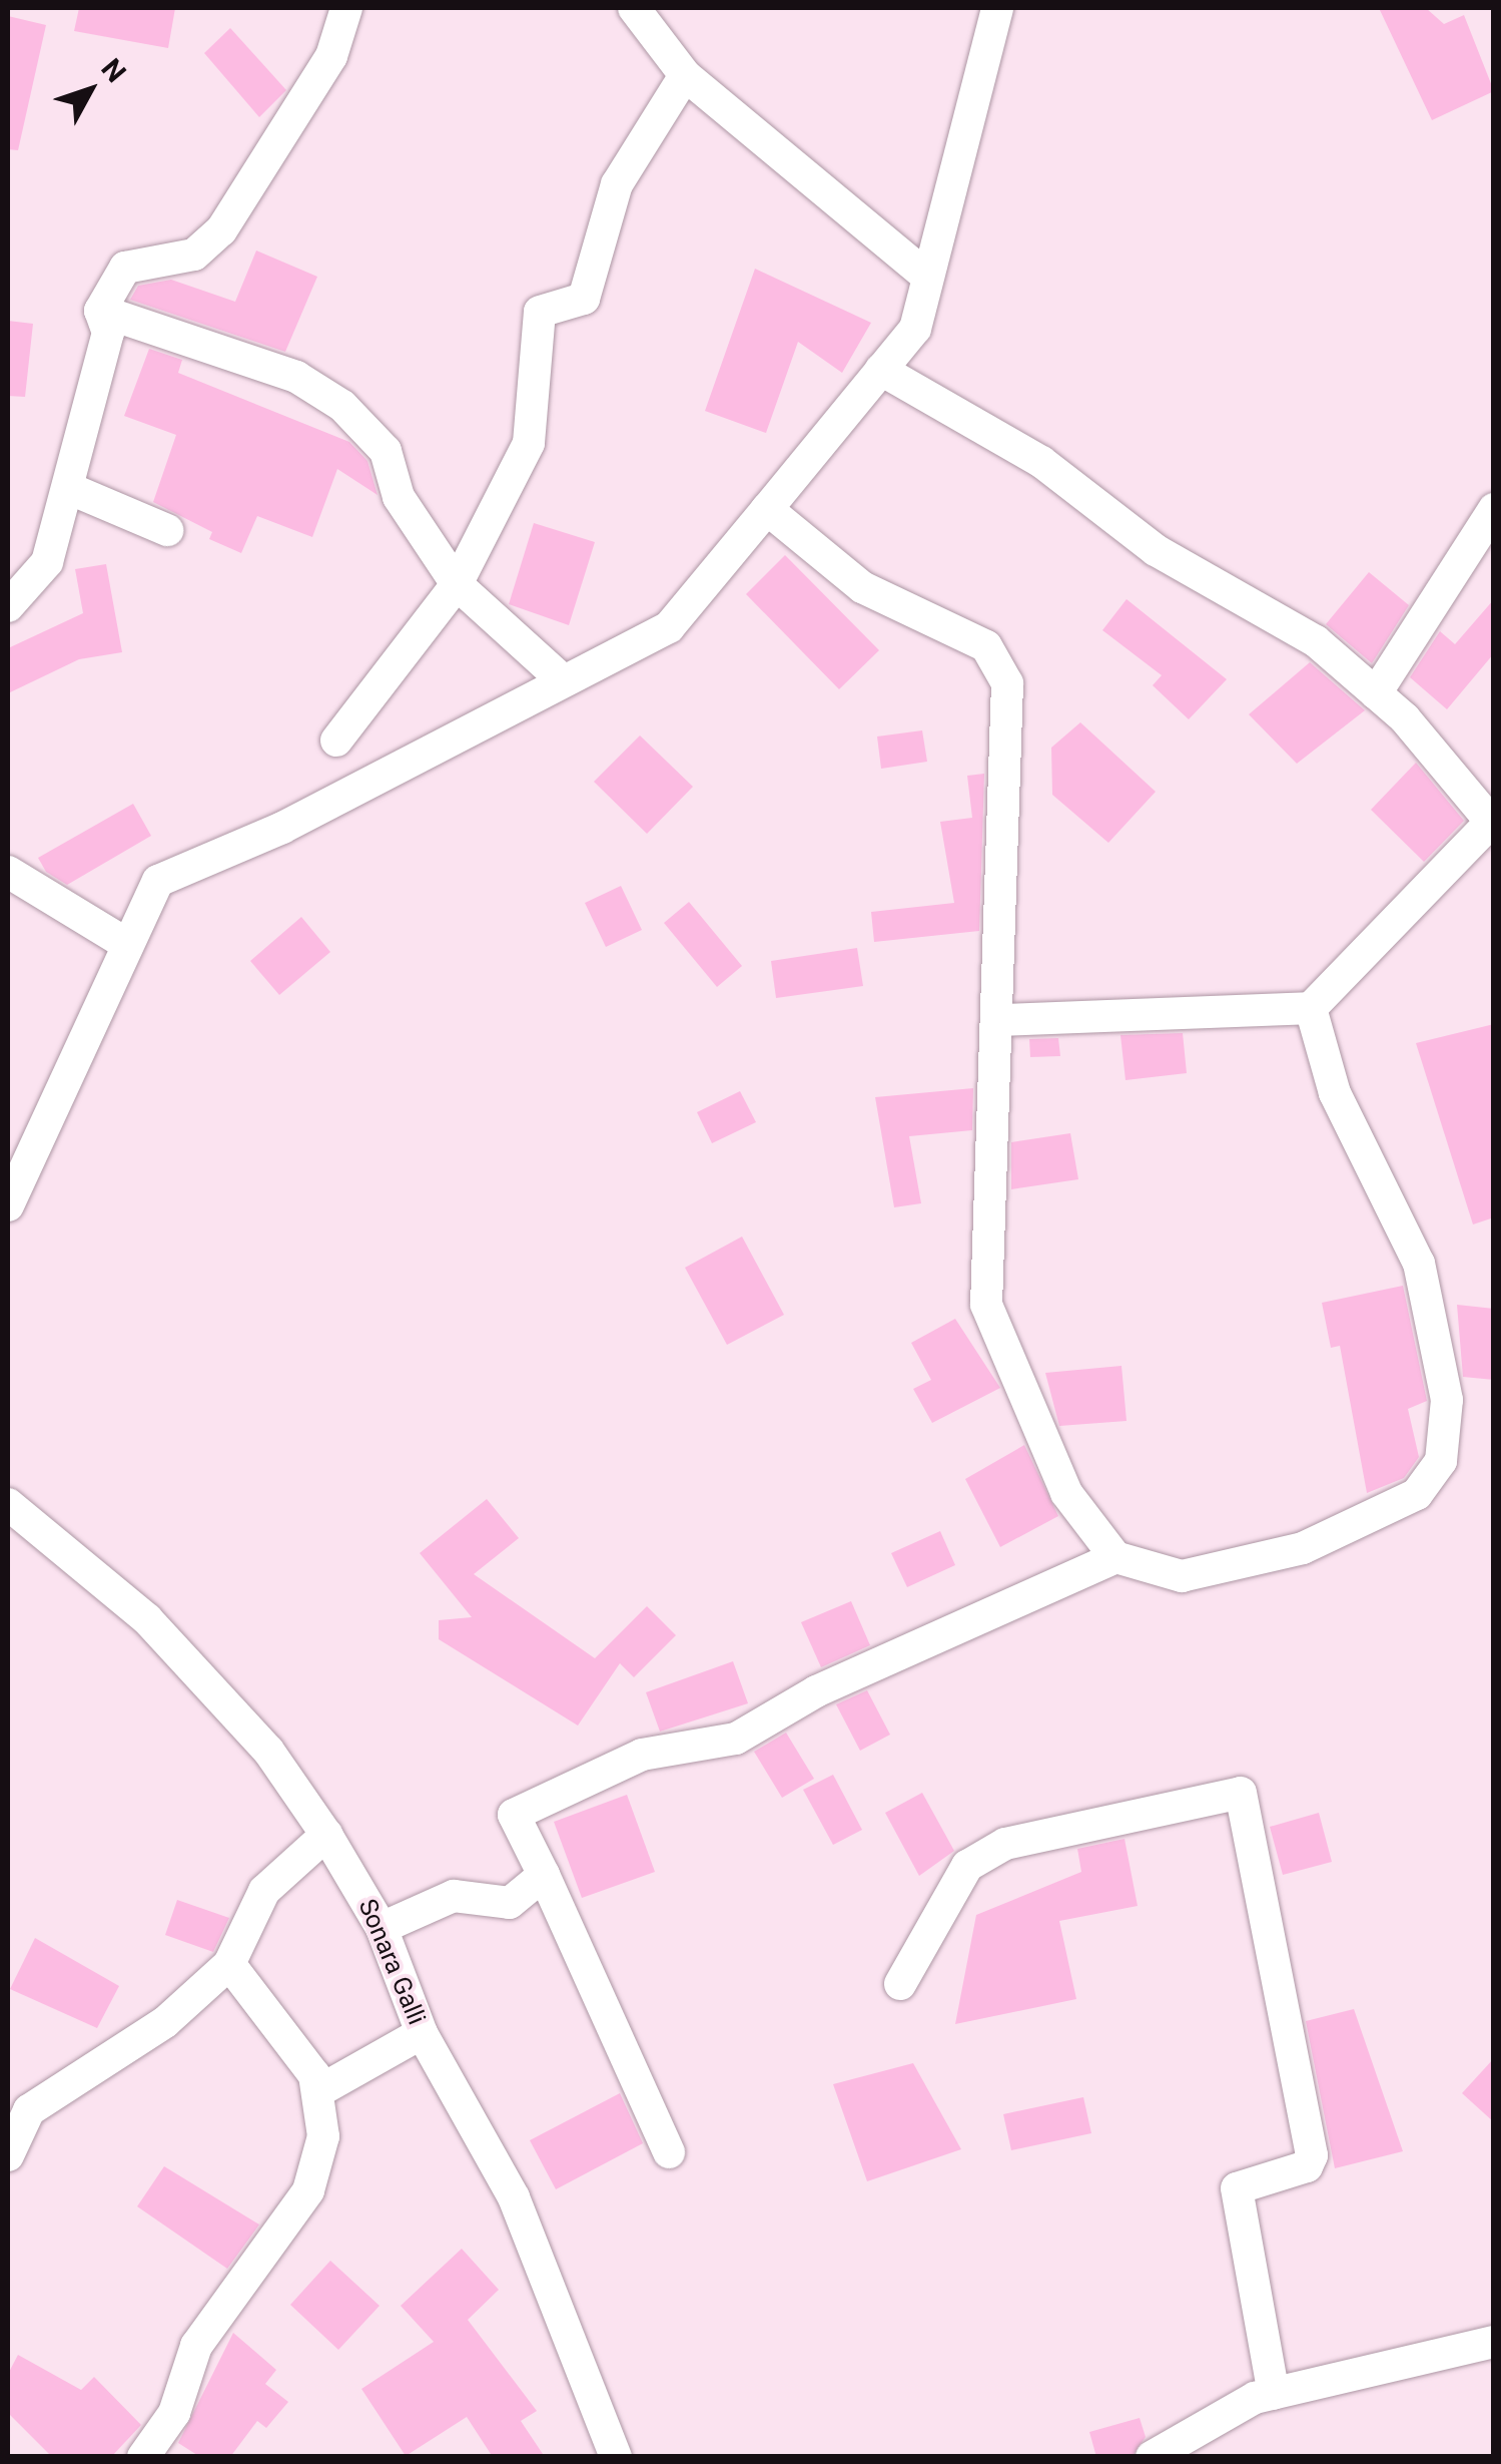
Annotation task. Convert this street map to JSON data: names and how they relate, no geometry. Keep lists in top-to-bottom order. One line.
{"streets":{"street":["Sonara Galli"]},"north":"top right"}
